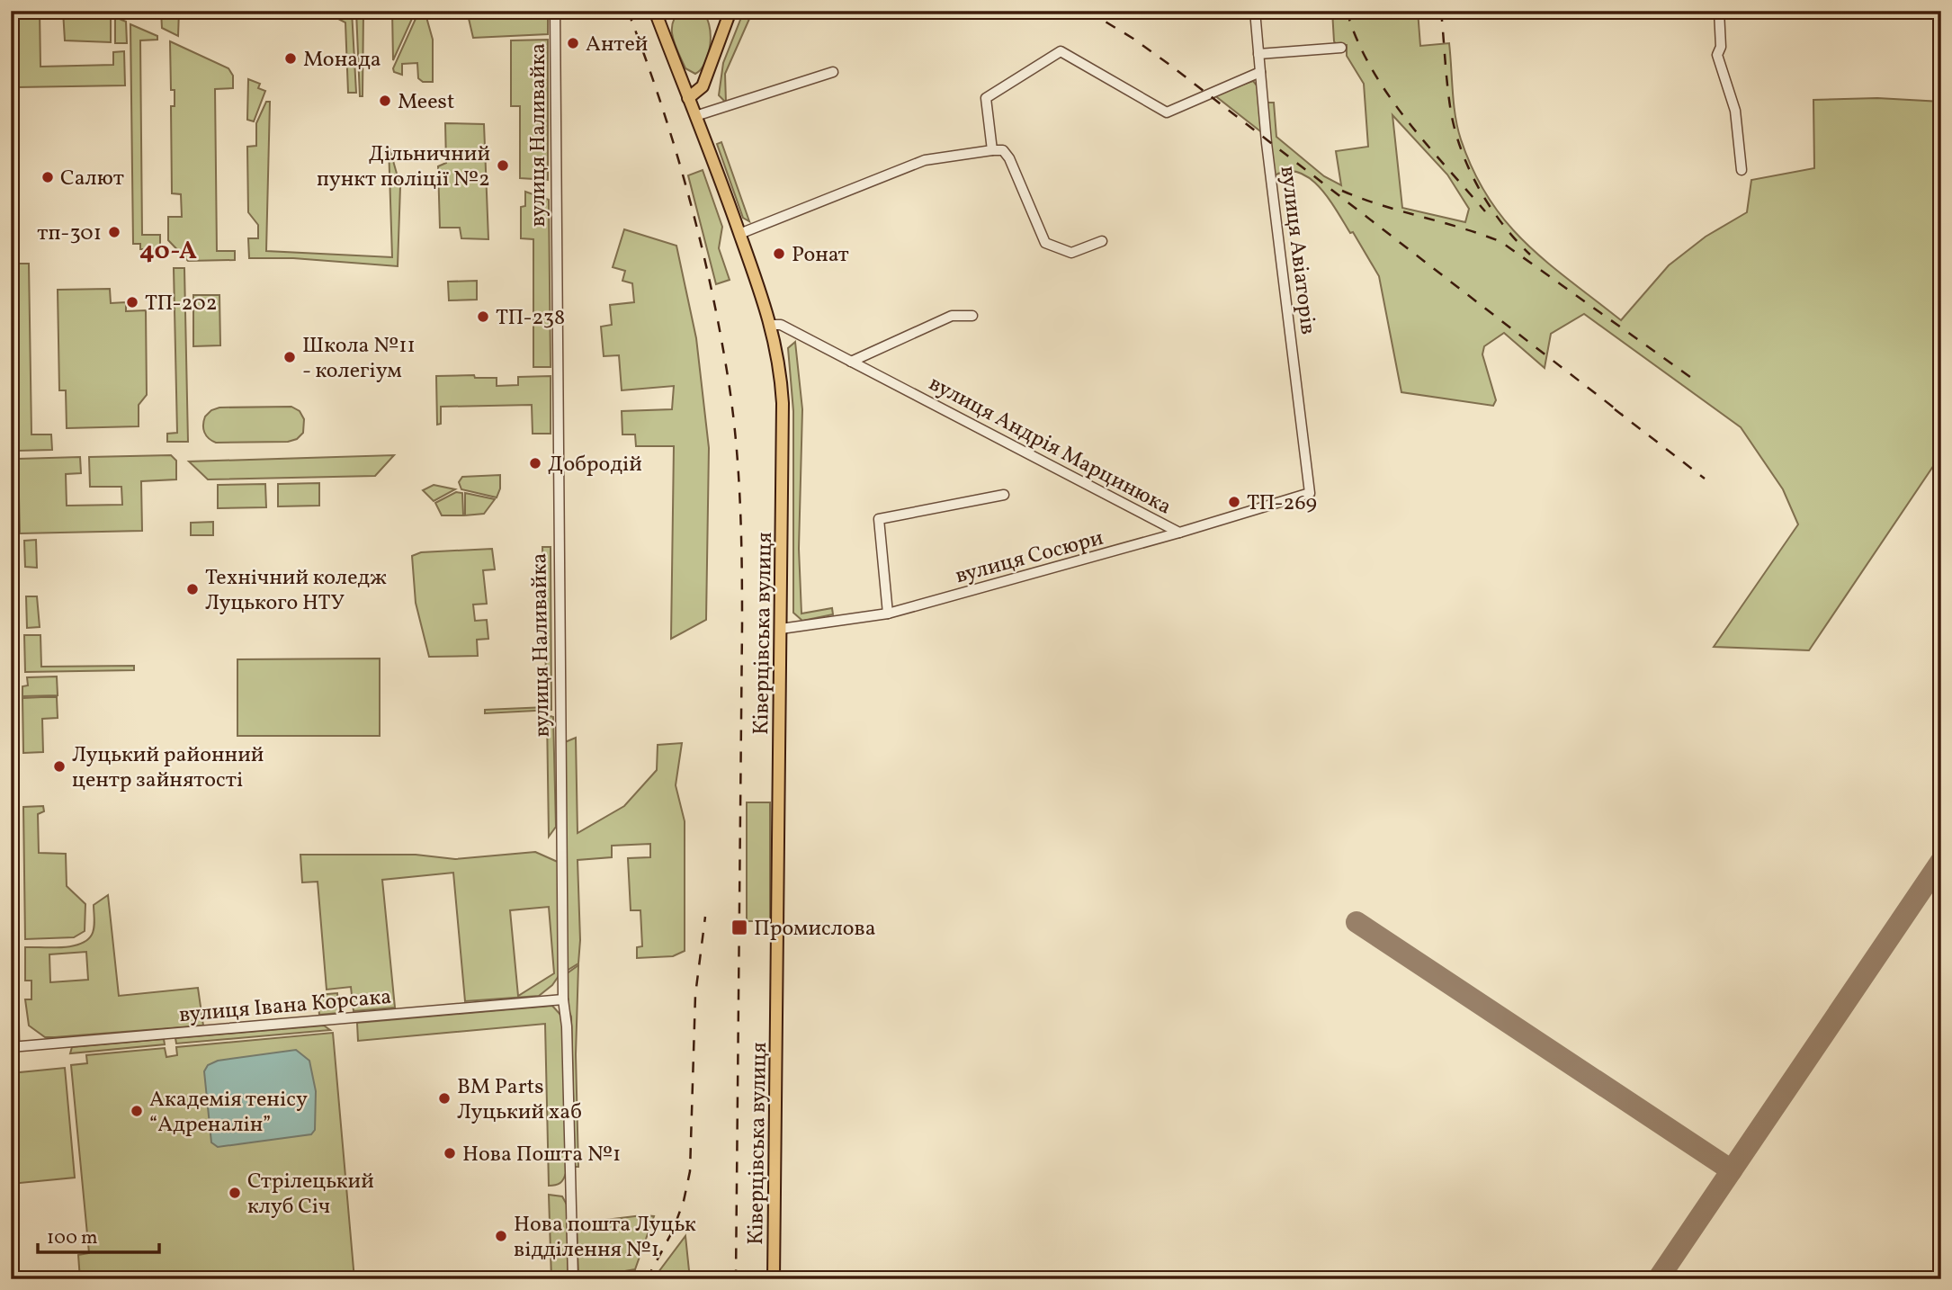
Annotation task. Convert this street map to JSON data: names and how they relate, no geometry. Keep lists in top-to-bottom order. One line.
{"streets":{"main road":["Ківерцівська вулиця"],"street":["вулиця Наливайка","вулиця Авіаторів","вулиця Андрія Марцинюка","вулиця Сосюри","вулиця Івана Корсака"]},"crossings":[["вулиця Наливайка","вулиця Івана Корсака"],["вулиця Авіаторів","вулиця Андрія Марцинюка"],["вулиця Андрія Марцинюка","вулиця Сосюри"],["вулиця Андрія Марцинюка","Ківерцівська вулиця"],["вулиця Сосюри","Ківерцівська вулиця"]],"districts":["40-А"],"places":{"other":["Антей","Монада","Meest","Дільничний пункт поліції №2","Салют","тп-301","Ронат","ТП-202","ТП-238","Школа №11 - колегіум","Добродій","ТП-269","Технічний коледж Луцького НТУ","Луцький районний центр зайнятості","BM Parts Луцький хаб","Академія тенісу “Адреналін”","Нова Пошта №1","Стрілецький клуб Січ","Нова пошта Луцьк відділення №1"],"transit":["Промислова"]},"scale_bar":"100 m"}
